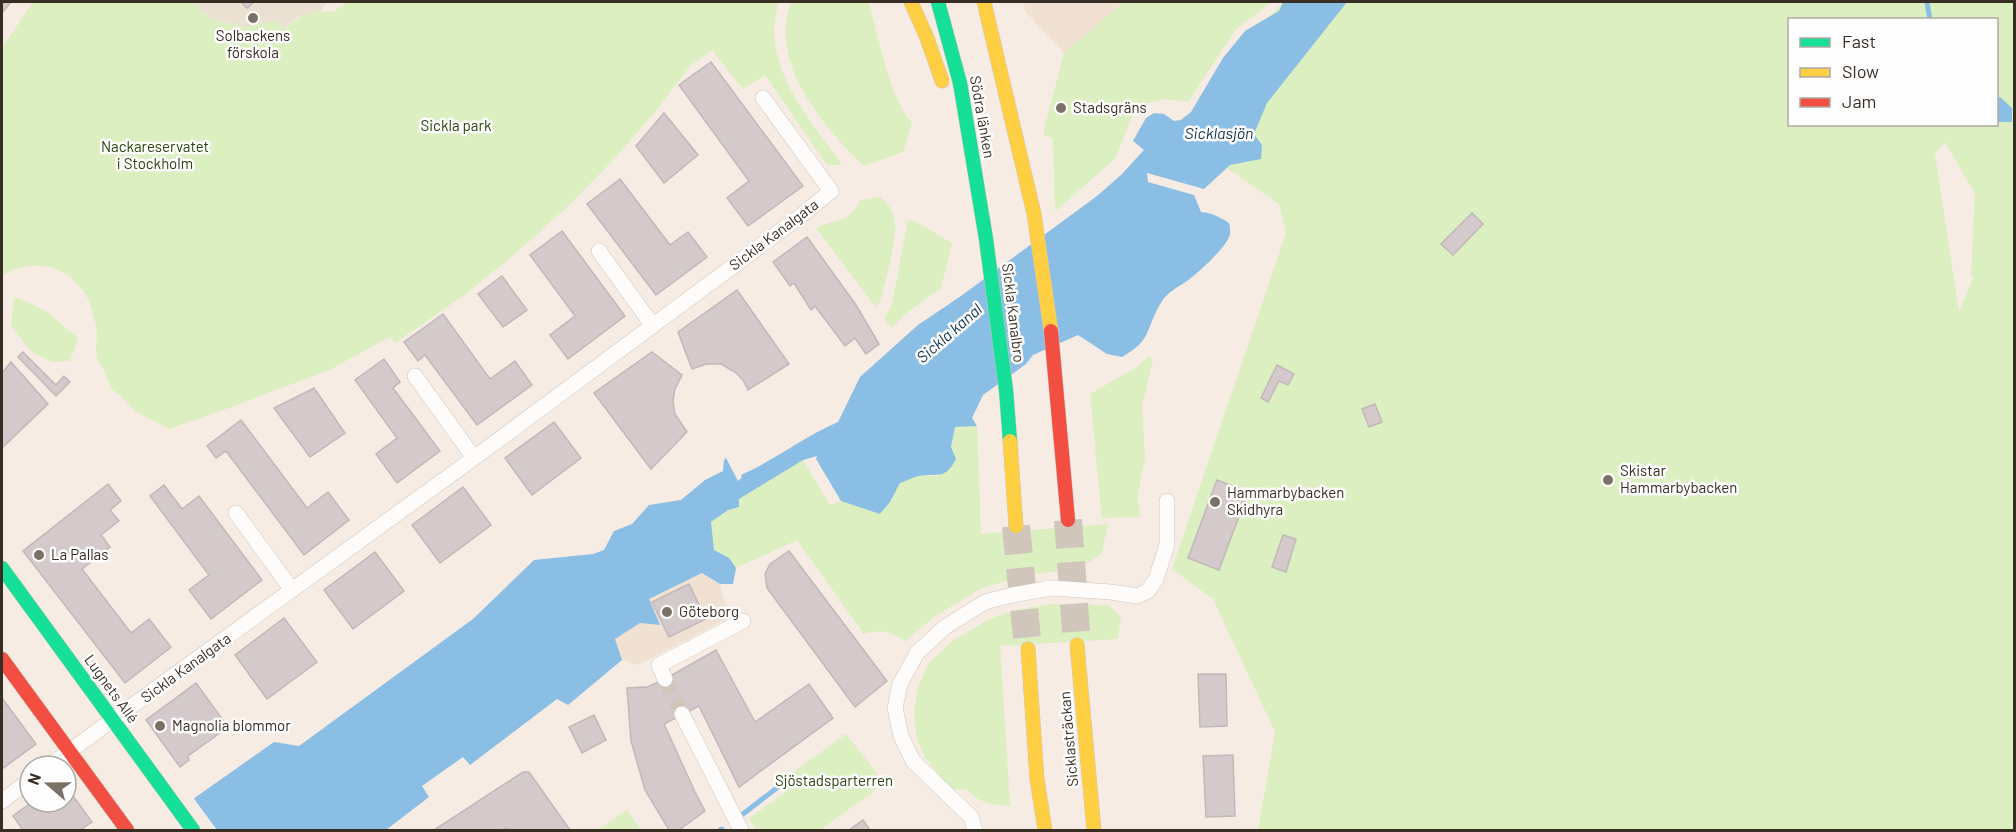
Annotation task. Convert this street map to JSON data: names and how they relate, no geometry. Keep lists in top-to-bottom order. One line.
{"streets":{"main road":["Södra länken","Sickla Kanalbro","Lugnets Allé","Sicklasträckan"],"street":["Sickla Kanalgata"]},"crossings":[["Södra länken","Sickla Kanalbro"],["Sickla Kanalgata","Lugnets Allé"]],"water":["Sicklasjön","Sickla kanal"],"parks":["Sickla park","Nackareservatet i Stockholm","Sjöstadsparterren"],"places":["Solbackens förskola","Stadsgräns","Skistar Hammarbybacken","Hammarbybacken Skidhyra","La Pallas","Göteborg","Magnolia blommor"],"legend":["Fast","Slow","Jam"],"north":"left"}
